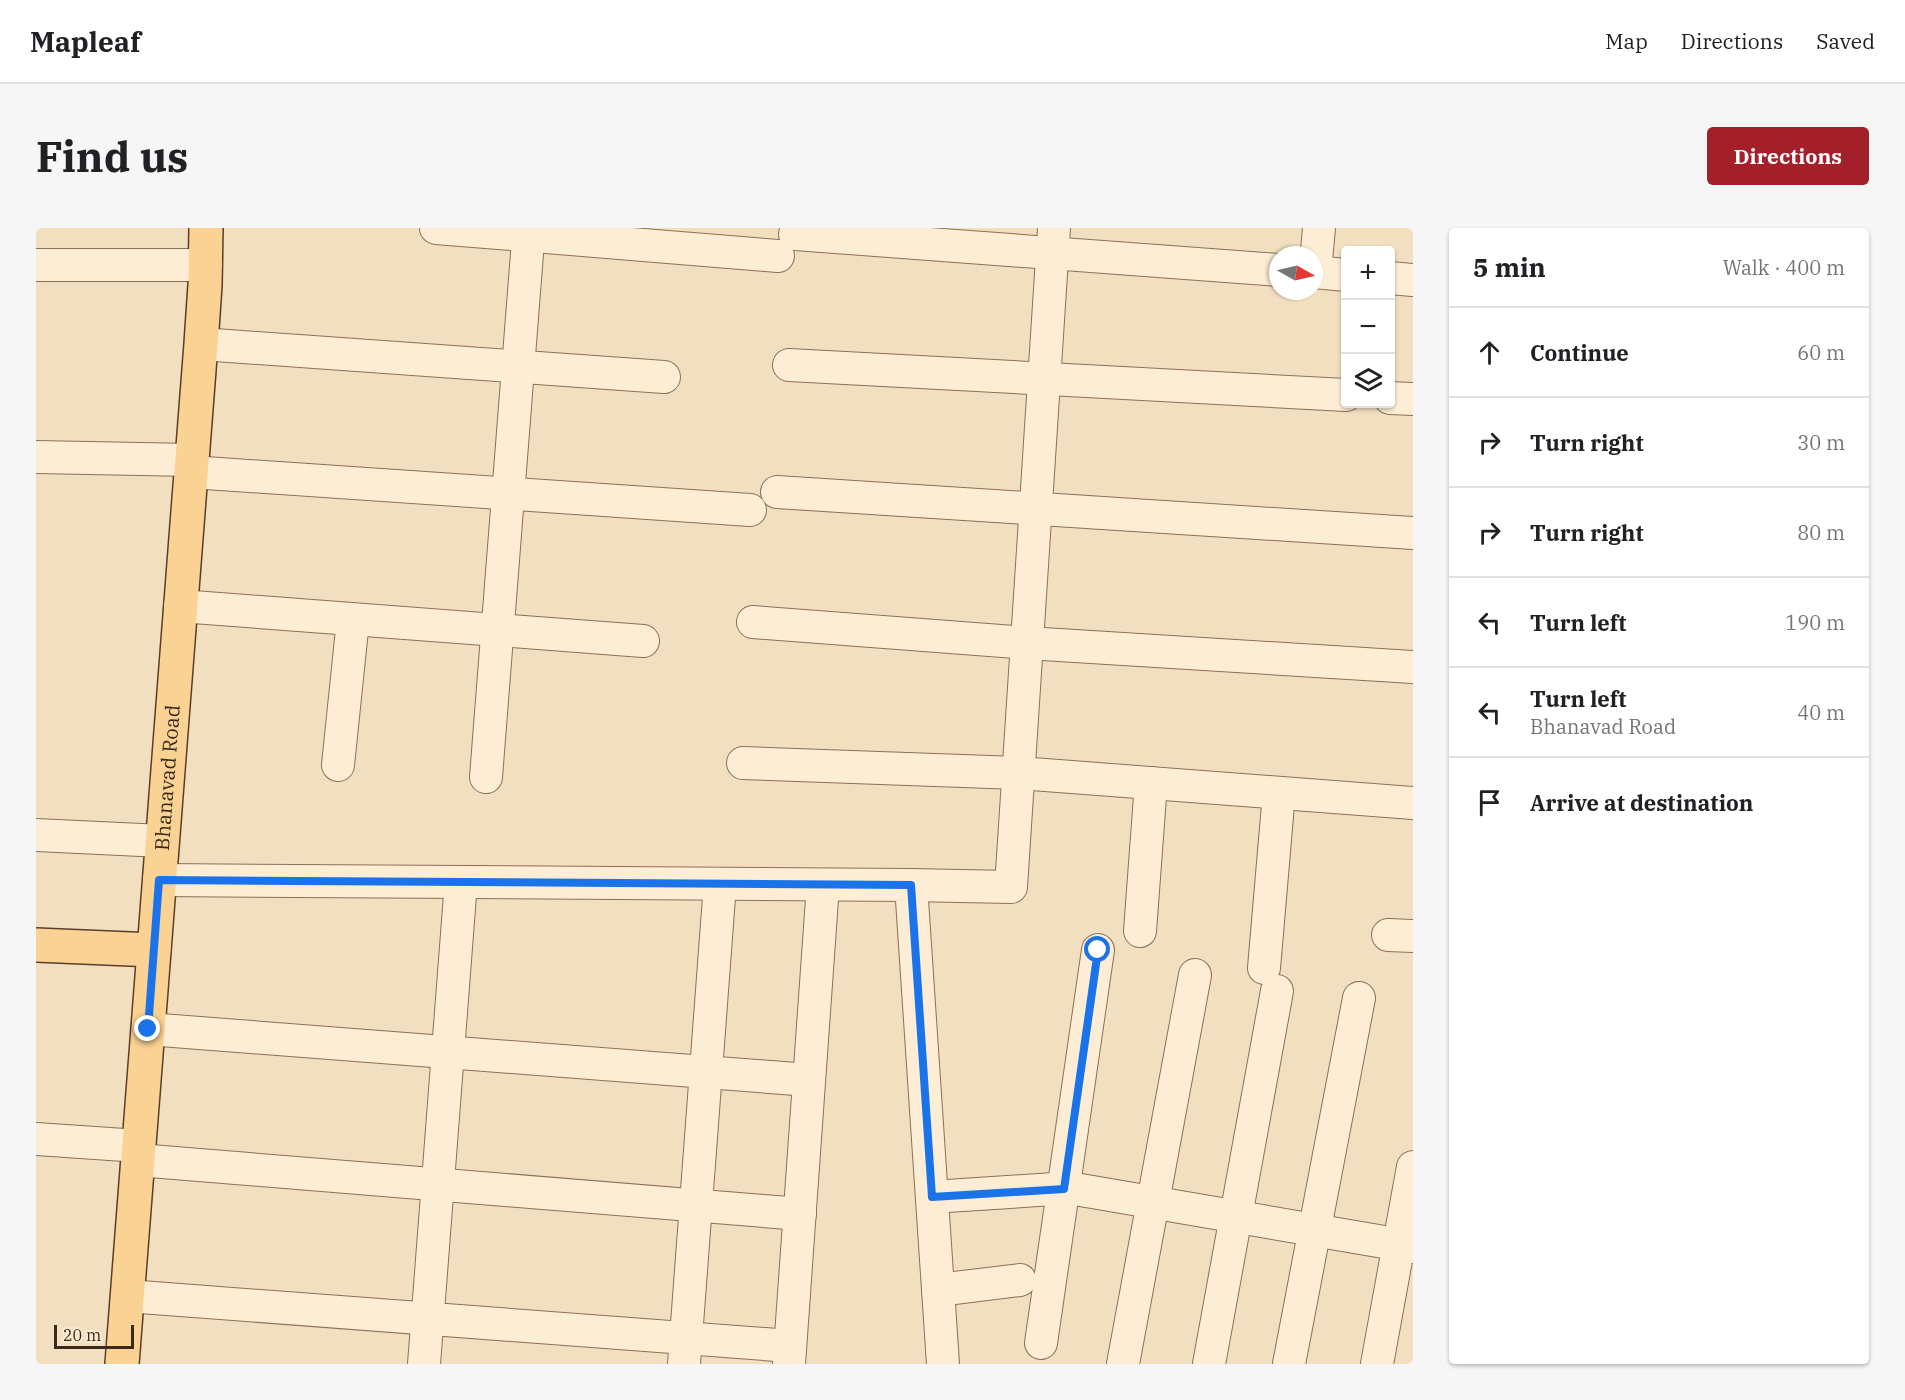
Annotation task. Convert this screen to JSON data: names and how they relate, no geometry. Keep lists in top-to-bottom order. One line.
{"streets":{"main road":["Bhanavad Road"]},"scale_bar":"20 m","north":"right","page":{"header":"Mapleaf","nav":["Map","Directions","Saved"],"buttons":"Directions","title":"Find us","heading":["5 min","Walk · 400 m"],"map_buttons":["+","−"],"list":[["Continue","60 m"],["Turn right","30 m"],["Turn right","80 m"],["Turn left","190 m"],["Turn left","Bhanavad Road","40 m"],"Arrive at destination"],"scale":"20 m"}}
